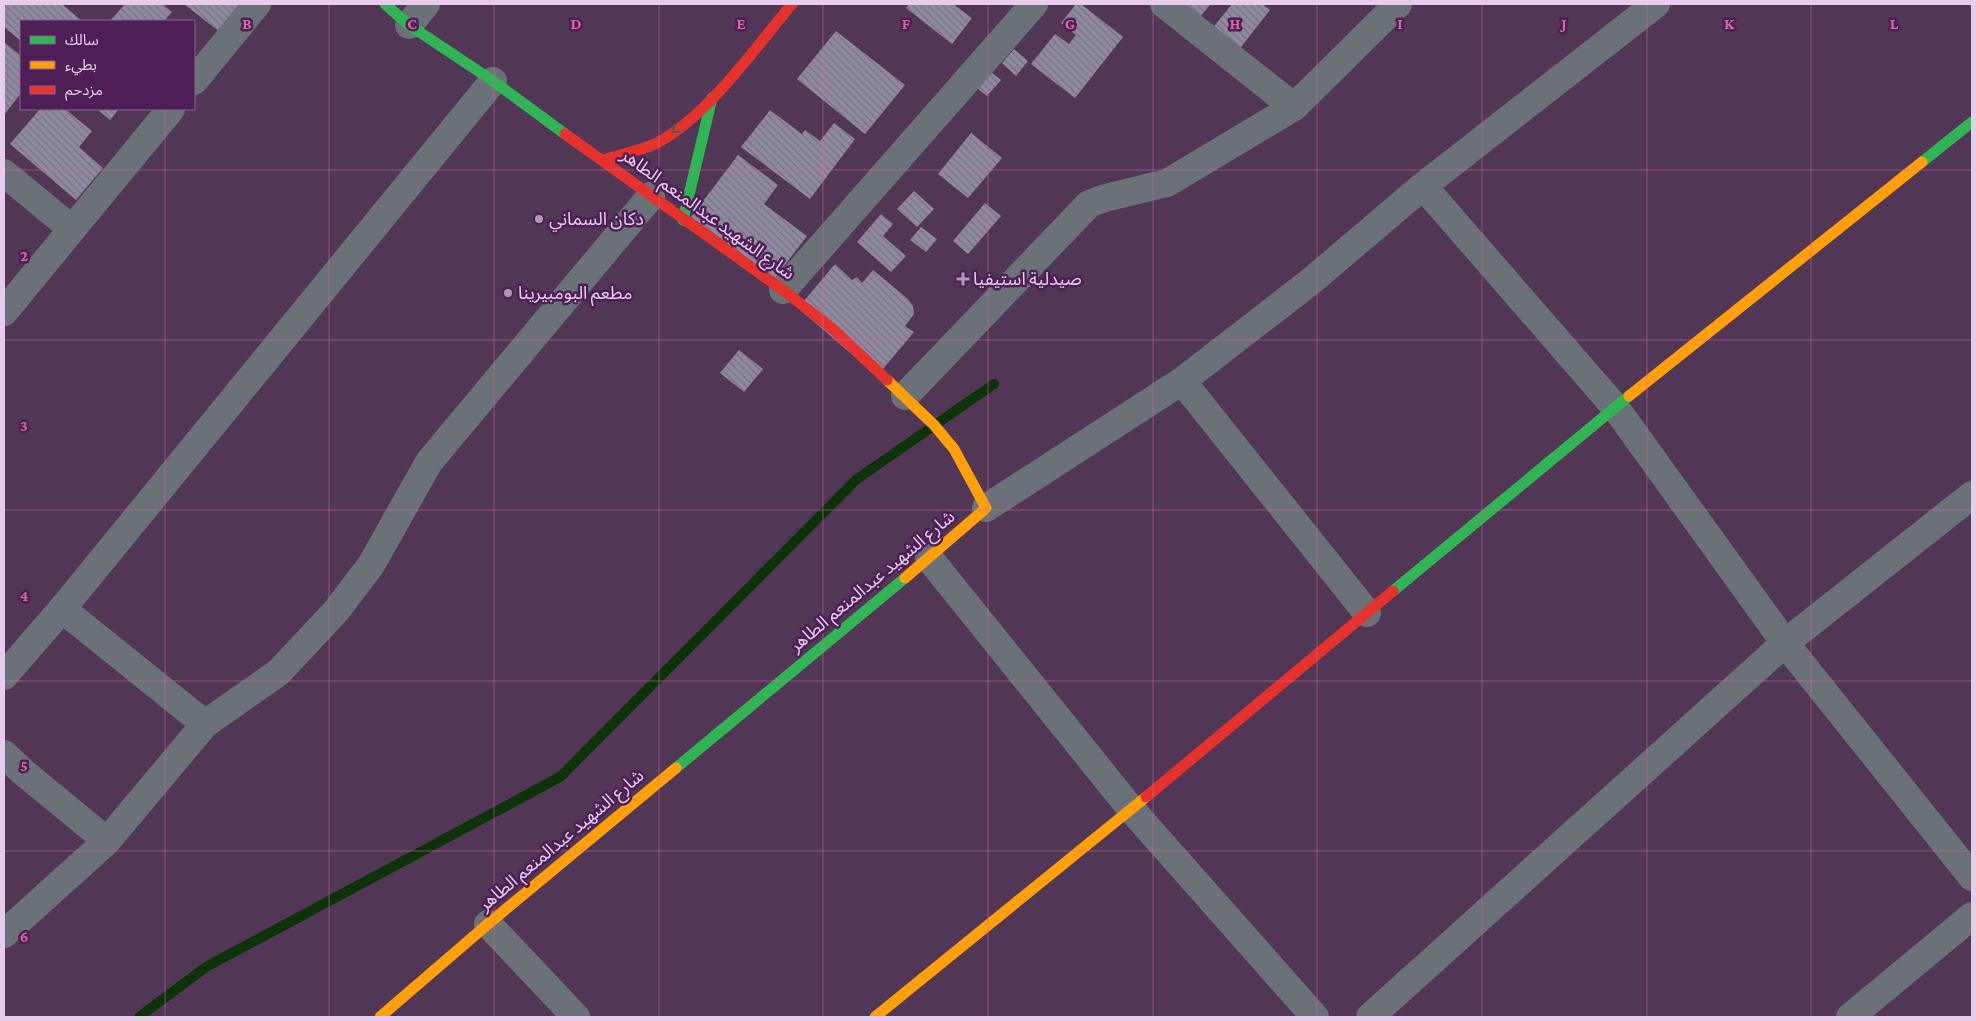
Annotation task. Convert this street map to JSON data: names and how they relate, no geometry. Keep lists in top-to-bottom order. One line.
{"streets":{"street":["شارع الشهيد عبدالمنعم الطاهر"]},"places":{"other":["دكان السماني","مطعم البومبيرينا"],"health":["صيدلية استيفيا"]},"legend":["سالك","بطيء","مزدحم"],"grid":{"columns":["B","C","D","E","F","G","H","I","J","K","L"],"rows":["2","3","4","5","6"]}}
